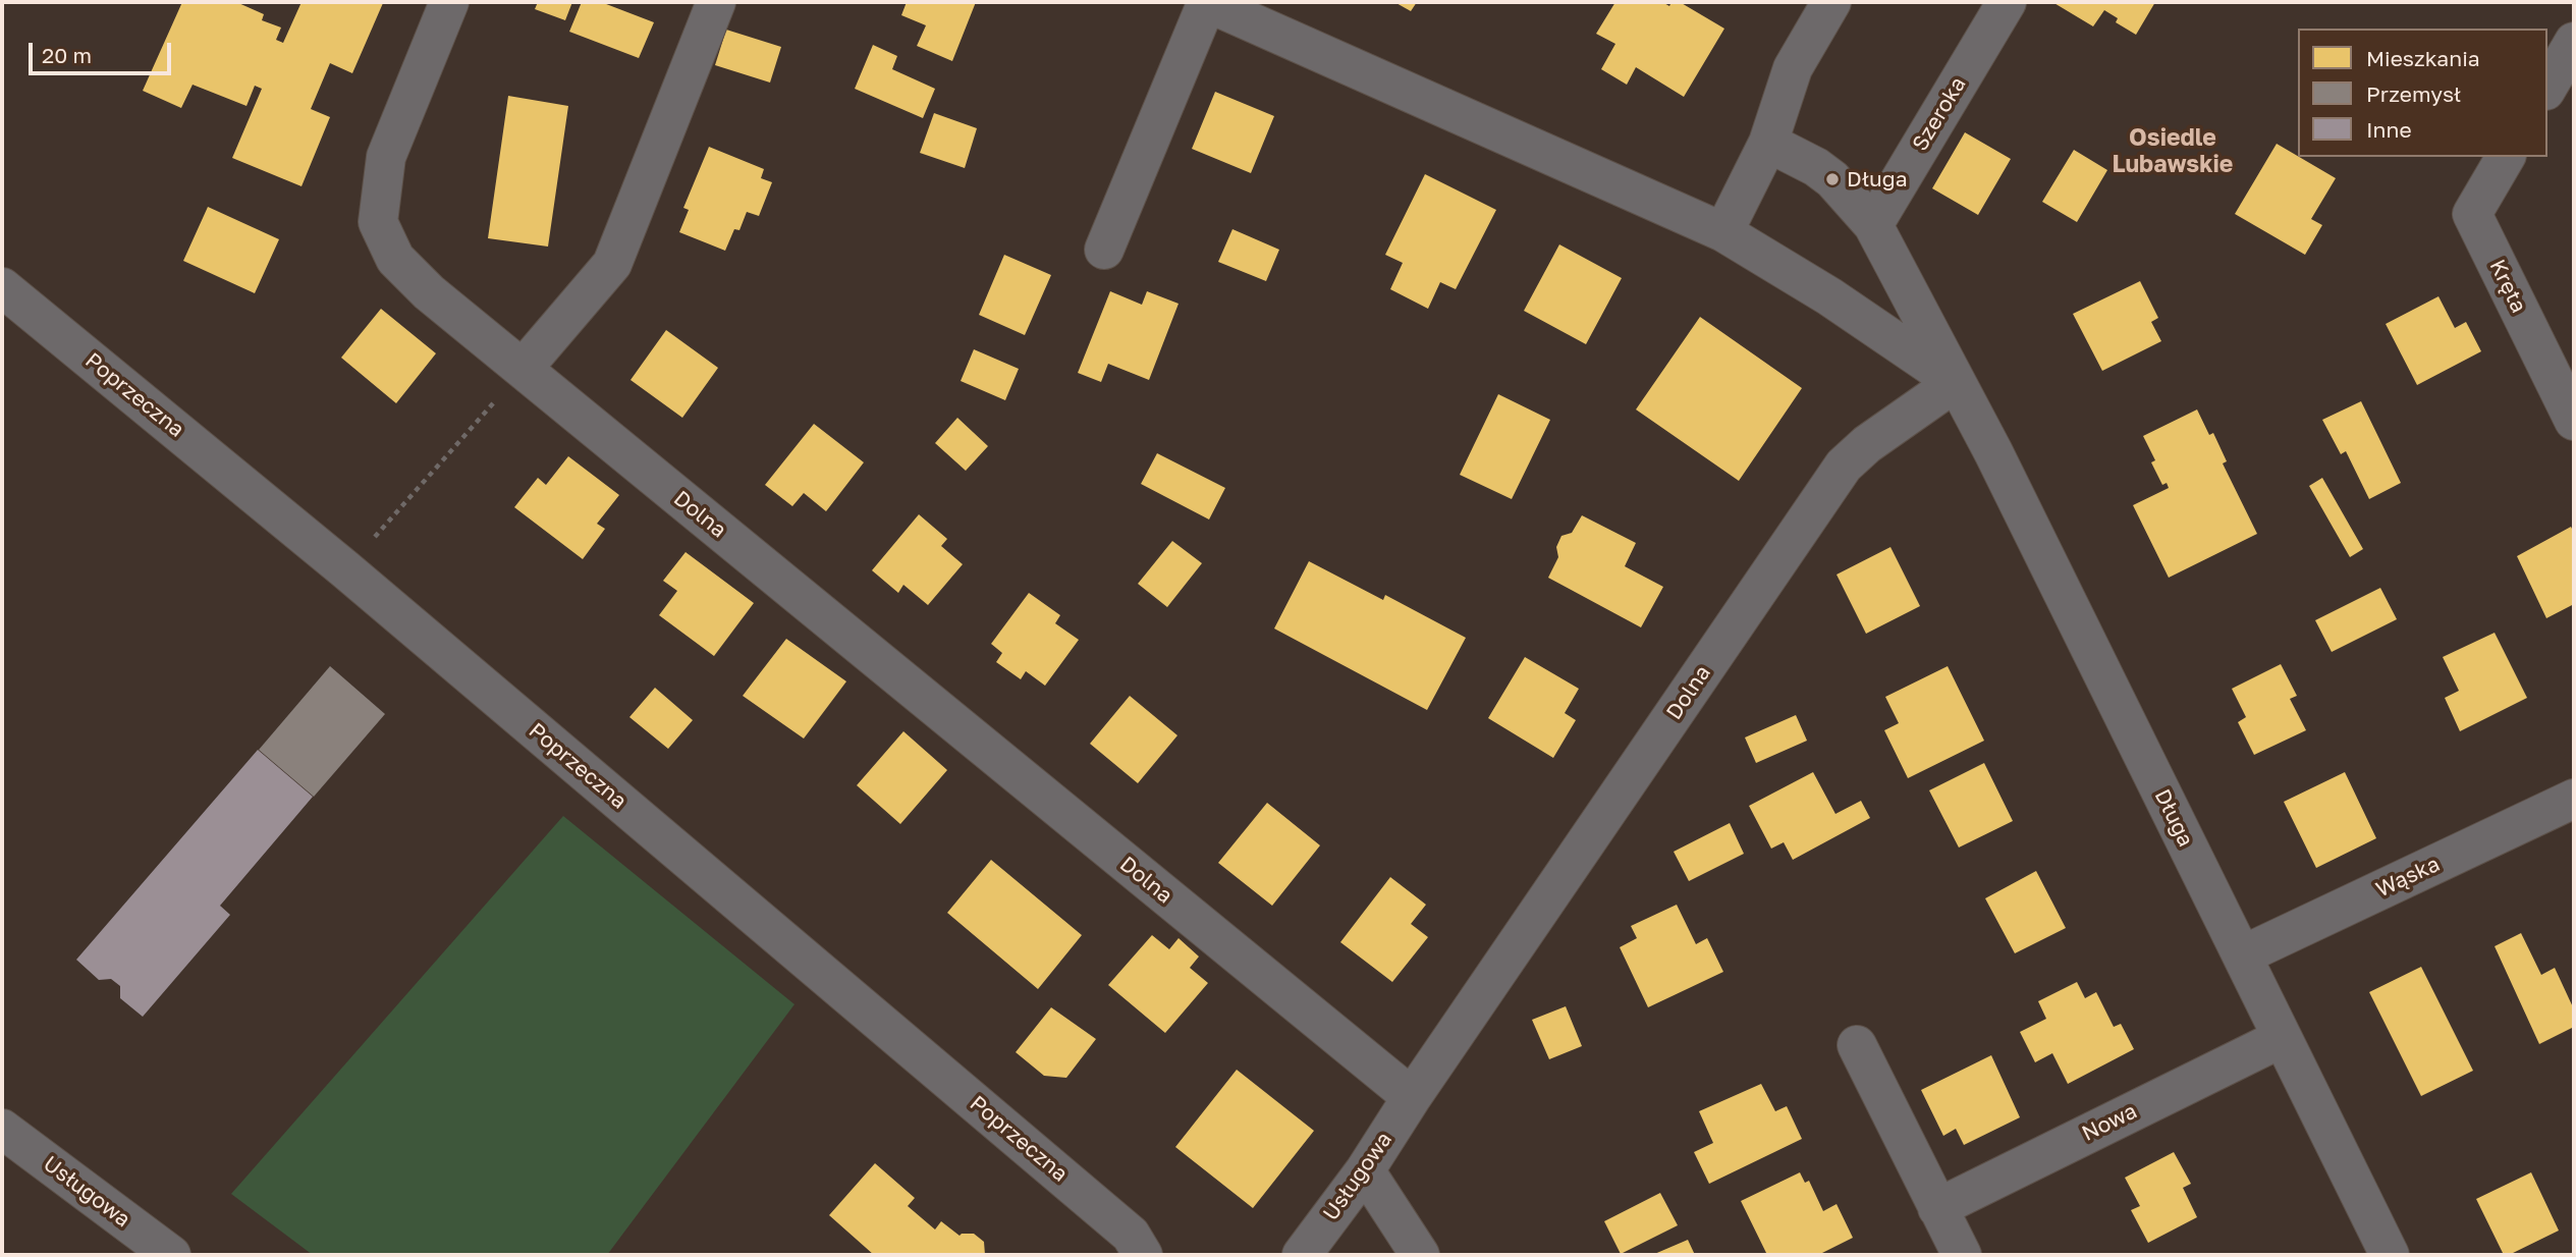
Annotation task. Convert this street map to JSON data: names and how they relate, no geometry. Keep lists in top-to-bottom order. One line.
{"streets":{"street":["Szeroka","Kręta","Poprzeczna","Dolna","Długa","Wąska","Nowa","Usługowa"]},"crossings":[["Szeroka","Długa"],["Dolna","Długa"],["Dolna","Usługowa"],["Długa","Wąska"],["Długa","Nowa"]],"districts":["Osiedle Lubawskie"],"places":["Długa"],"legend":["Mieszkania","Przemysł","Inne"],"scale_bar":"20 m"}
